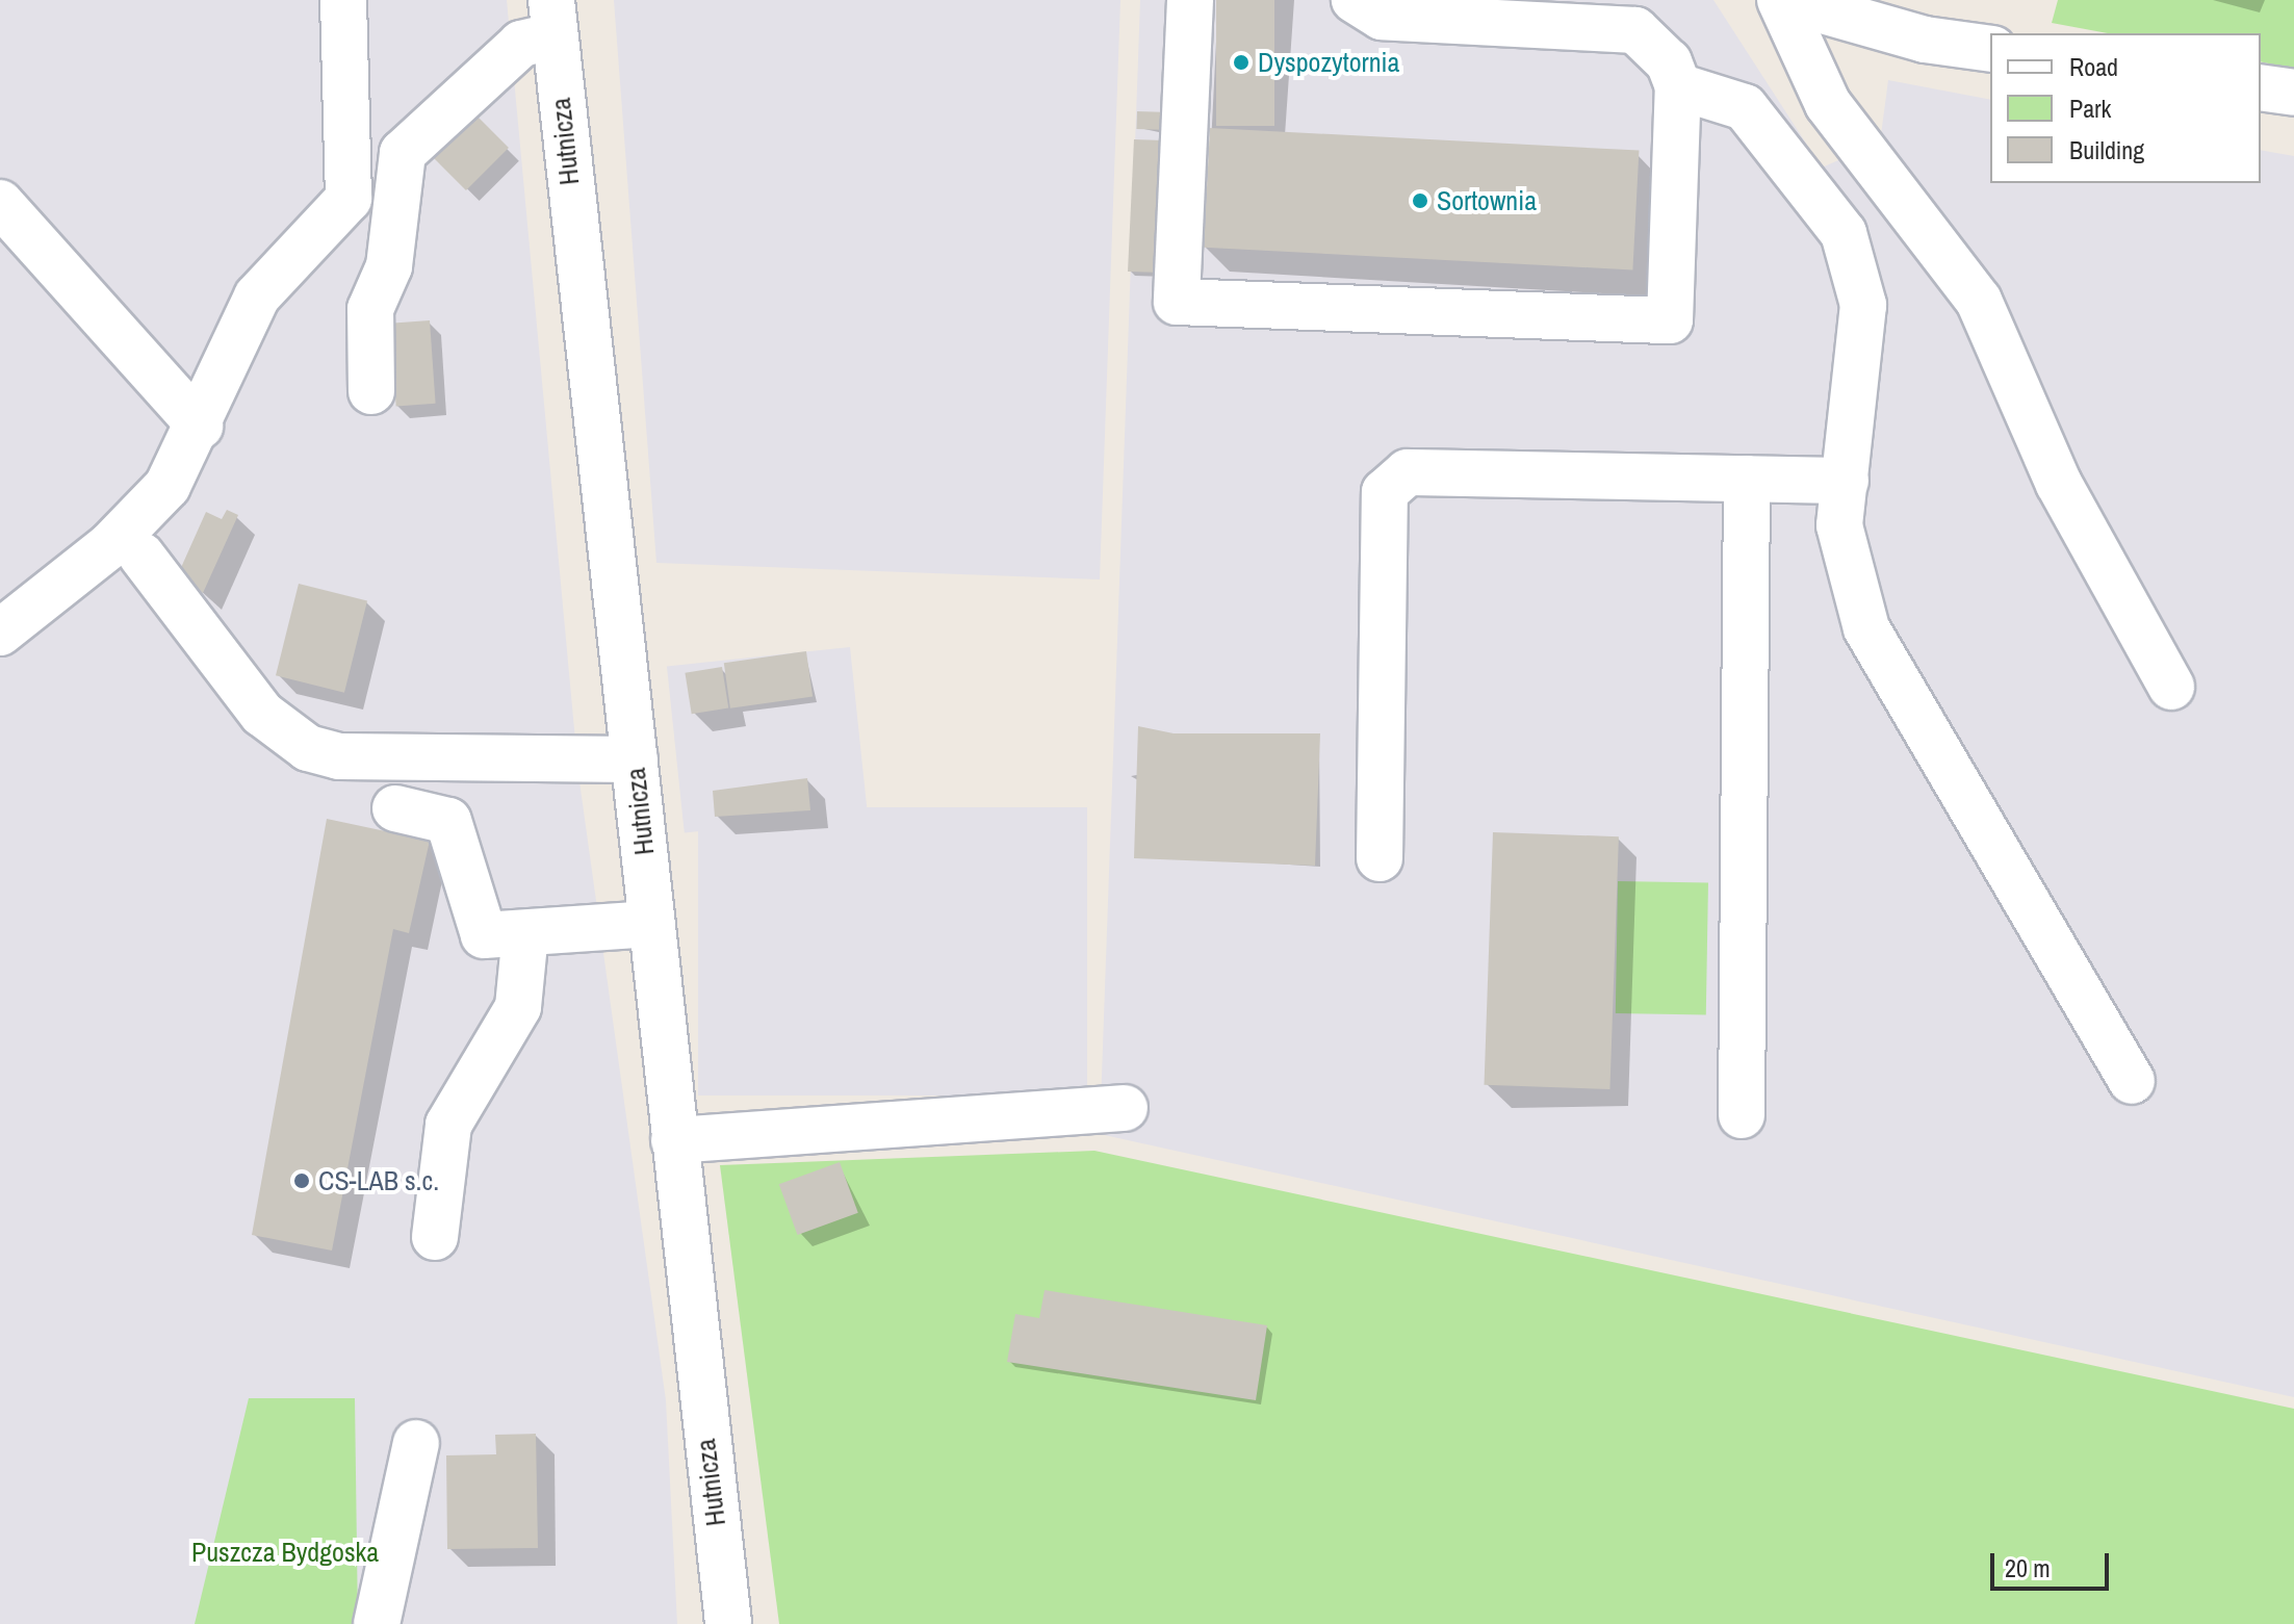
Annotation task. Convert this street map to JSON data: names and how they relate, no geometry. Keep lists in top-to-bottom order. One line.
{"streets":{"street":["Hutnicza"]},"parks":["Puszcza Bydgoska"],"places":["Dyspozytornia","Sortownia","CS-LAB s.c."],"legend":["Road","Park","Building"],"scale_bar":"20 m"}
